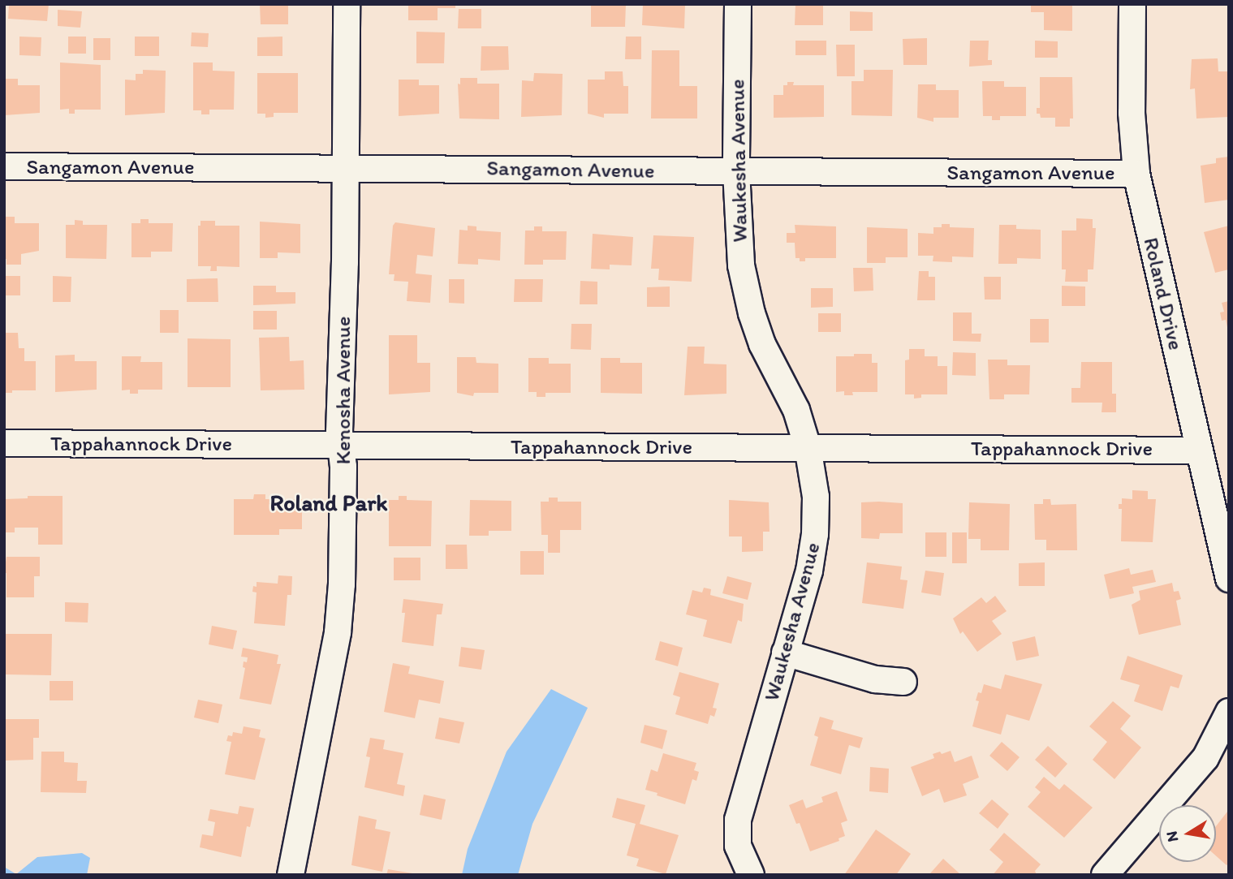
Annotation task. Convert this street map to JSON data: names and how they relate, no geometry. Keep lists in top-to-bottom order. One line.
{"streets":{"street":["Waukesha Avenue","Sangamon Avenue","Roland Drive","Kenosha Avenue","Tappahannock Drive"]},"crossings":[["Waukesha Avenue","Sangamon Avenue"],["Waukesha Avenue","Tappahannock Drive"],["Sangamon Avenue","Roland Drive"],["Sangamon Avenue","Kenosha Avenue"],["Roland Drive","Tappahannock Drive"],["Kenosha Avenue","Tappahannock Drive"]],"districts":["Roland Park"],"north":"left"}
